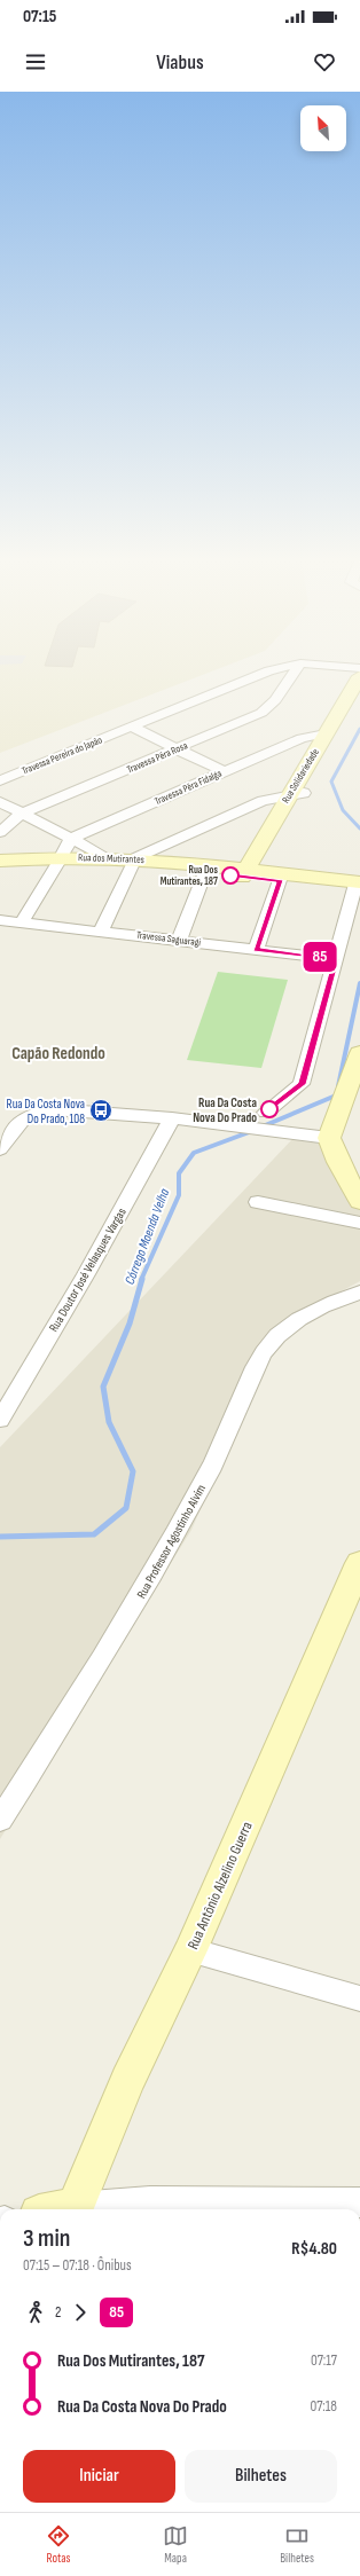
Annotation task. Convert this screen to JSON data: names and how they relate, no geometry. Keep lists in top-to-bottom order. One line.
{"streets":{"main road":["Rua Solidariedade","Rua dos Mutirantes","Rua Antônio Alzelino Guerra"],"street":["Travessa Pereira do Japão","Travessa Pêra Rosa","Travessa Pêra Fidalga","Travessa Saguaragi","Rua Doutor José Velasques Vargas","Rua Professor Agostinho Alvim"]},"crossings":[["Rua Solidariedade","Travessa Pêra Fidalga"],["Rua Solidariedade","Rua dos Mutirantes"]],"districts":["Capão Redondo"],"water":["Córrego Moenda Velha"],"places":{"other":["Rua Dos Mutirantes, 187","Rua Da Costa Nova Do Prado"],"bus stop":["Rua Da Costa Nova Do Prado, 108"]},"lines":["bus line 85"],"north":"top left","page":{"status":"07:15","header":"Viabus","on_map":"85","heading":["3 min","07:15 – 07:18 · Ônibus","R$4.80"],"legs":["2","85"],"list":[{"name":"Rua Dos Mutirantes, 187","value":"07:17"},{"name":"Rua Da Costa Nova Do Prado","value":"07:18"}],"buttons":["Iniciar","Bilhetes"],"tabs":["Rotas","Mapa","Bilhetes"]}}
